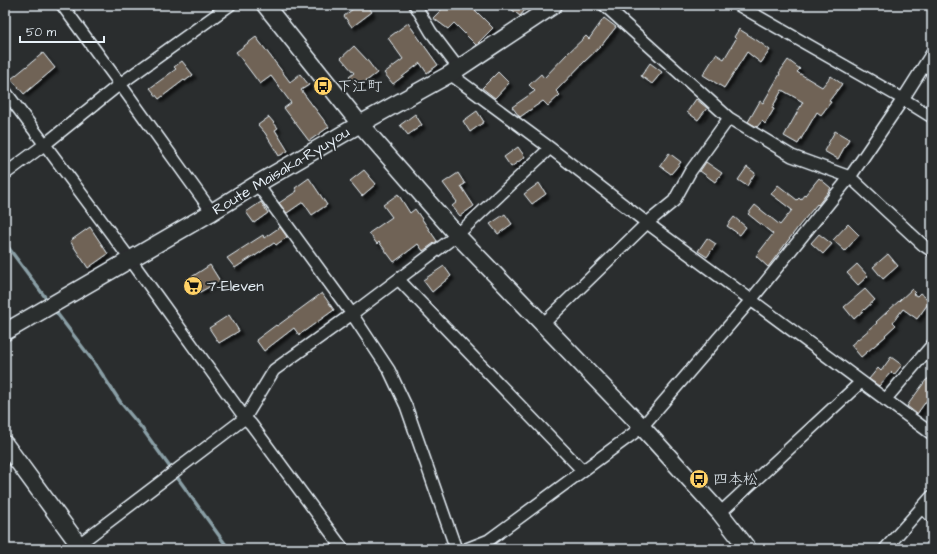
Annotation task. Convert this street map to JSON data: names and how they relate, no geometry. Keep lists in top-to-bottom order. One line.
{"streets":{"street":["Route Maisaka-Ryuyou"]},"places":{"bus stop":["下江町","四本松"],"supermarket":["7-Eleven"]},"scale_bar":"50 m"}
